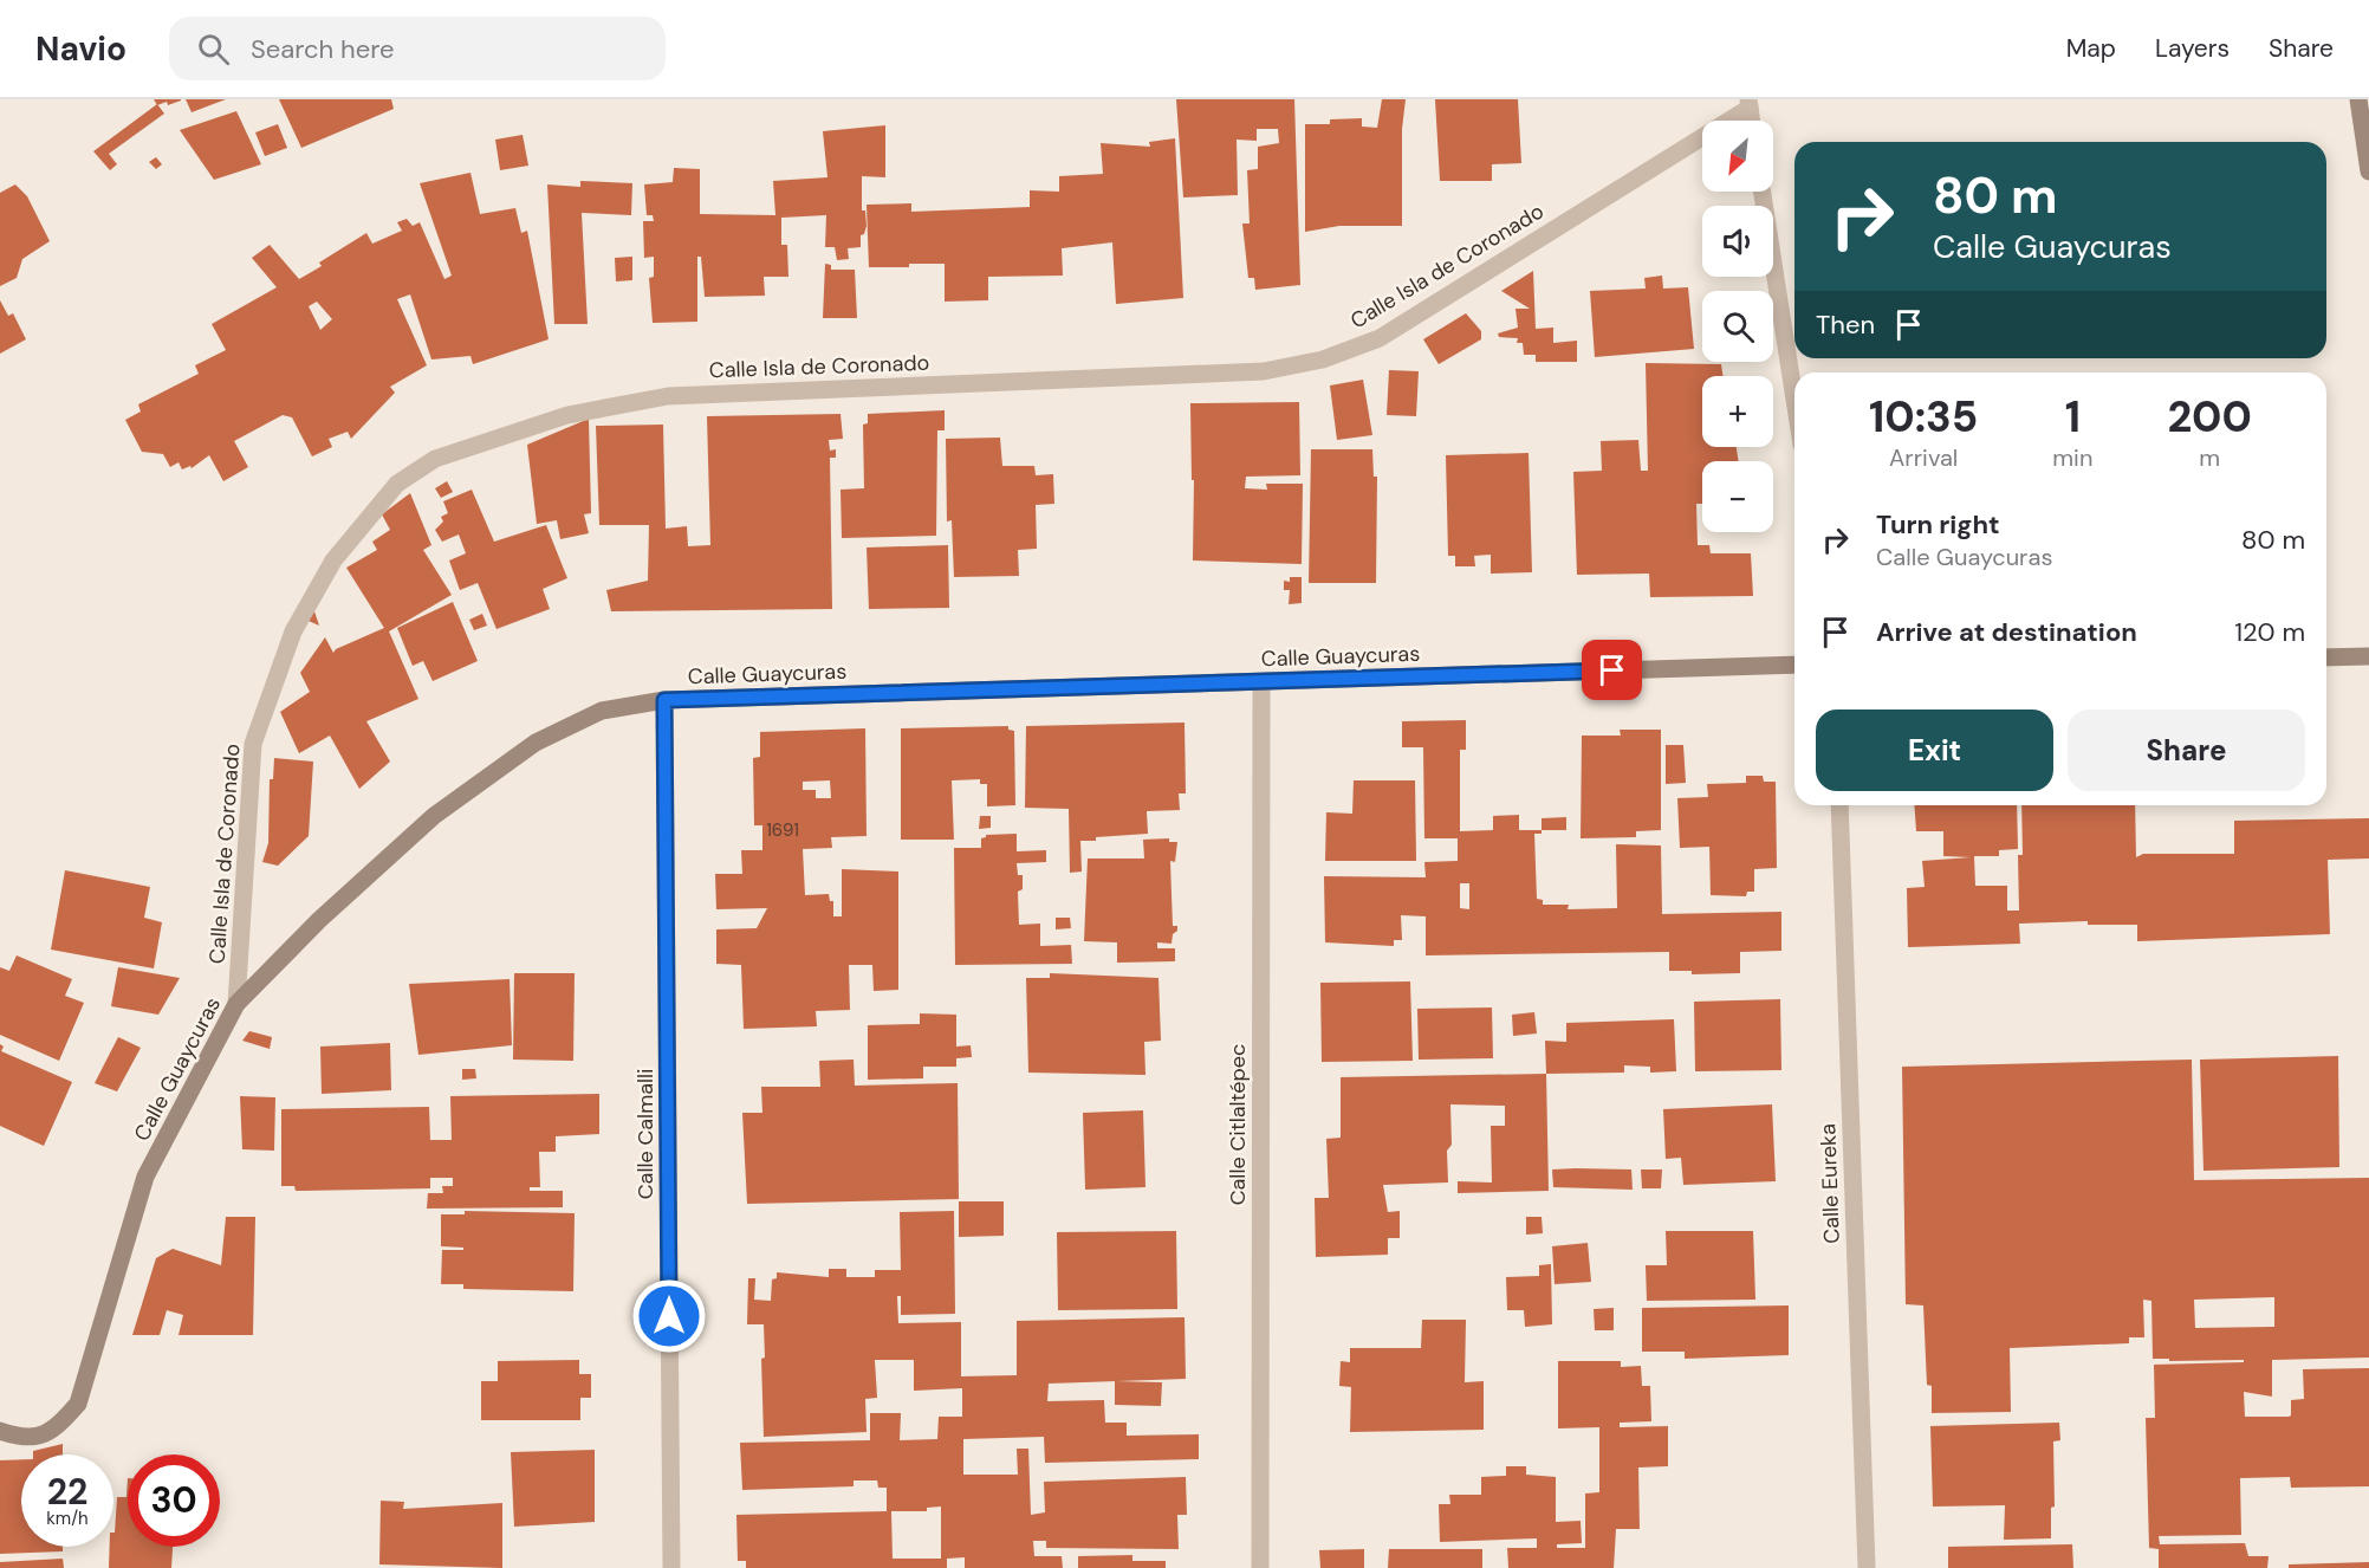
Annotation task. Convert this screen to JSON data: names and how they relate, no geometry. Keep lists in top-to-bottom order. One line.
{"streets":{"street":["Calle Isla de Coronado","Calle Guaycuras","Calle Citlaltépec","Calle Calmalli","Calle Eureka"]},"crossings":[["Calle Isla de Coronado","Calle Guaycuras"],["Calle Guaycuras","Calle Citlaltépec"],["Calle Guaycuras","Calle Calmalli"]],"house_numbers":["1691"],"north":"bottom left","page":{"header":"Navio","search":"Search here","nav":["Map","Layers","Share"],"map_buttons":["+","−"],"turn":["80 m","Calle Guaycuras"],"then":"Then","eta":["10:35","Arrival","1","min","200","m"],"list":[{"name":"Turn right","note":"Calle Guaycuras","value":"80 m"},{"name":"Arrive at destination","value":"120 m"}],"buttons":["Exit","Share"],"speed":"22 km/h","limit":"30"}}
